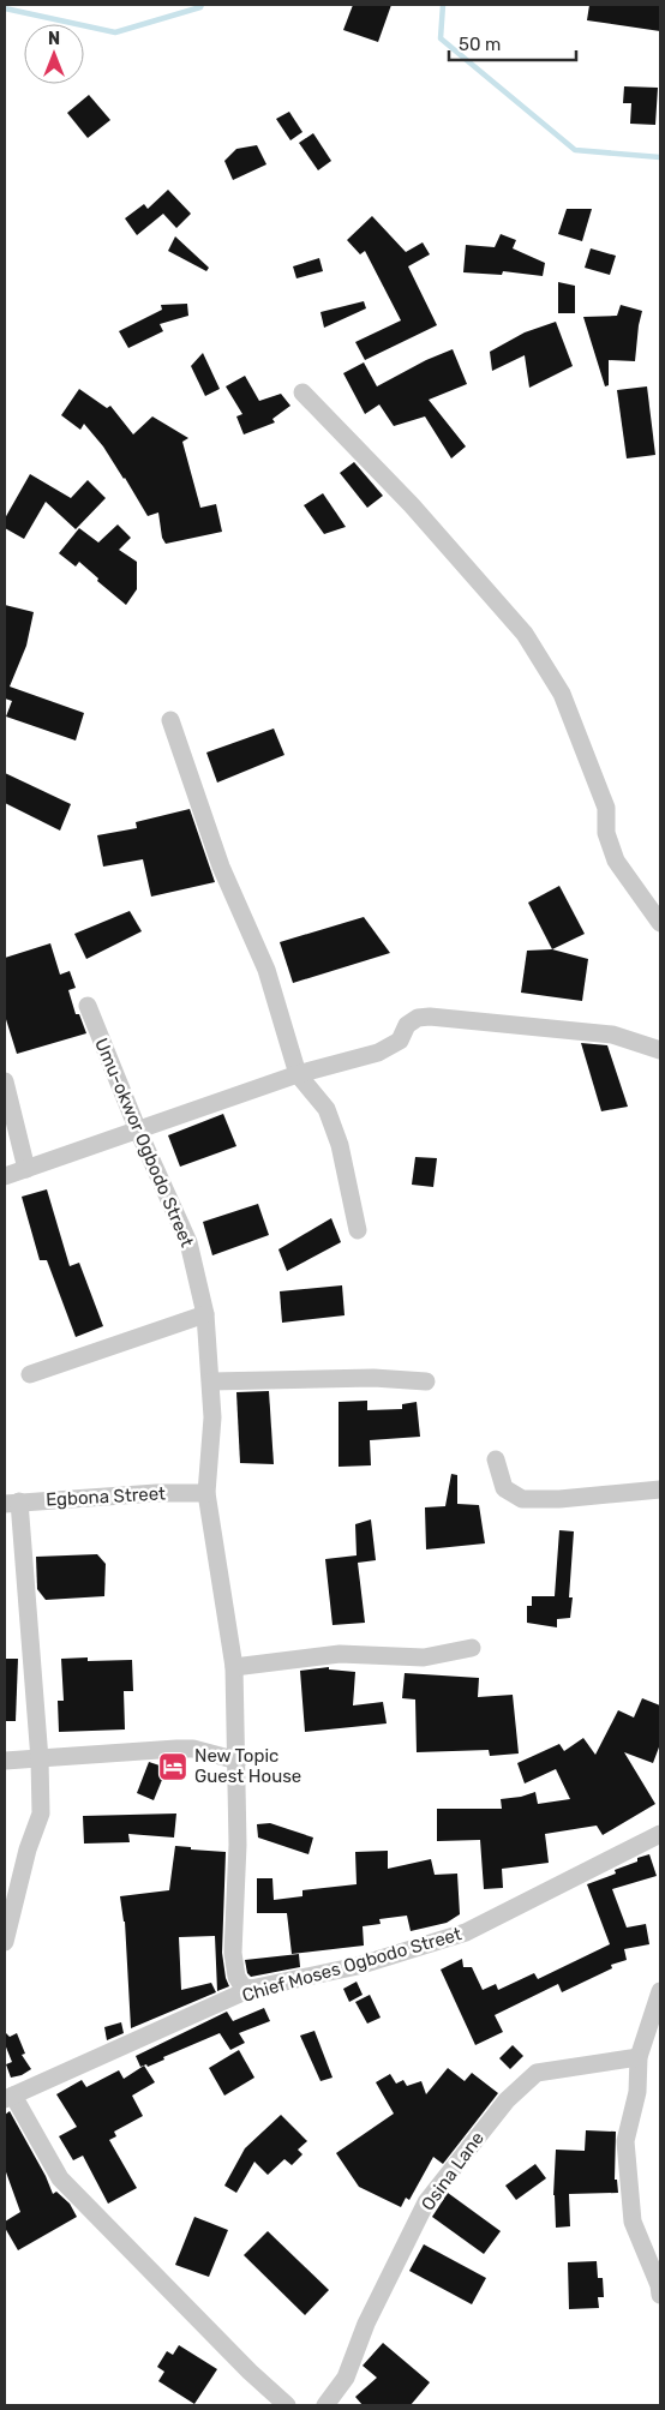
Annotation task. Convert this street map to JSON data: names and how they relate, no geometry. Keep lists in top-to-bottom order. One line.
{"streets":{"street":["Umu-okwor Ogbodo Street","Egbona Street","Chief Moses Ogbodo Street","Osina Lane"]},"crossings":[["Umu-okwor Ogbodo Street","Egbona Street"],["Umu-okwor Ogbodo Street","Chief Moses Ogbodo Street"]],"places":{"hotel":["New Topic Guest House"]},"scale_bar":"50 m","north":"top"}
